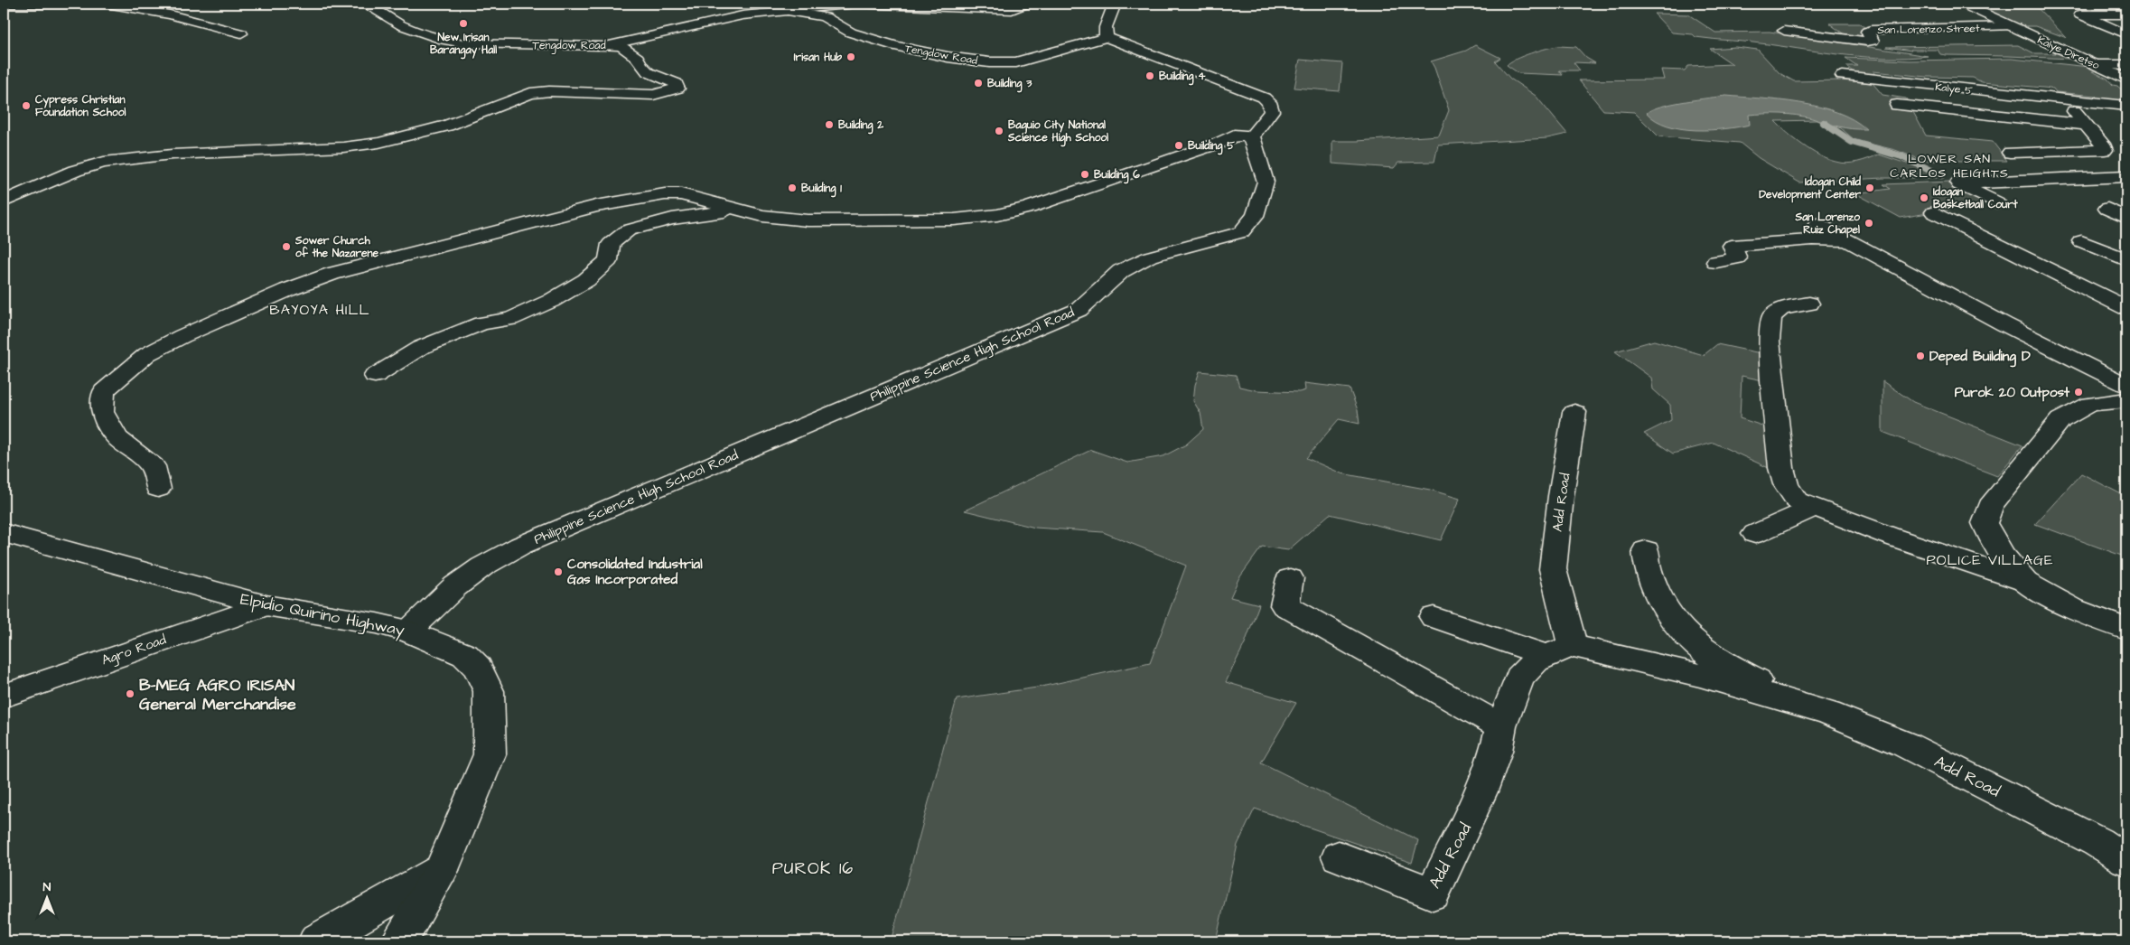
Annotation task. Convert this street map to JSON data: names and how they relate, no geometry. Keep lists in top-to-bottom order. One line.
{"streets":{"main road":["San Lorenzo Street","Tengdow Road","Kalye Diretso","Kalye 5","Philippine Science High School Road","Add Road","Elpidio Quirino Highway","Agro Road"]},"crossings":[["San Lorenzo Street","Kalye Diretso"],["Philippine Science High School Road","Elpidio Quirino Highway"],["Elpidio Quirino Highway","Agro Road"]],"districts":["LOWER SAN CARLOS HEIGHTS","BAYOYA HILL","POLICE VILLAGE","PUROK 16"],"places":["New Irisan Barangay Hall","Irisan Hub","Building 4","Building 3","Cypress Christian Foundation School","Building 2","Baguio City National Science High School","Building 5","Building 6","Building 1","Idogan Child Development Center","Idogan Basketball Court","San Lorenzo Ruiz Chapel","Sower Church of the Nazarene","Deped Building D","Purok 20 Outpost","Consolidated Industrial Gas Incorporated","B-MEG AGRO IRISAN General Merchandise"],"north":"top"}
